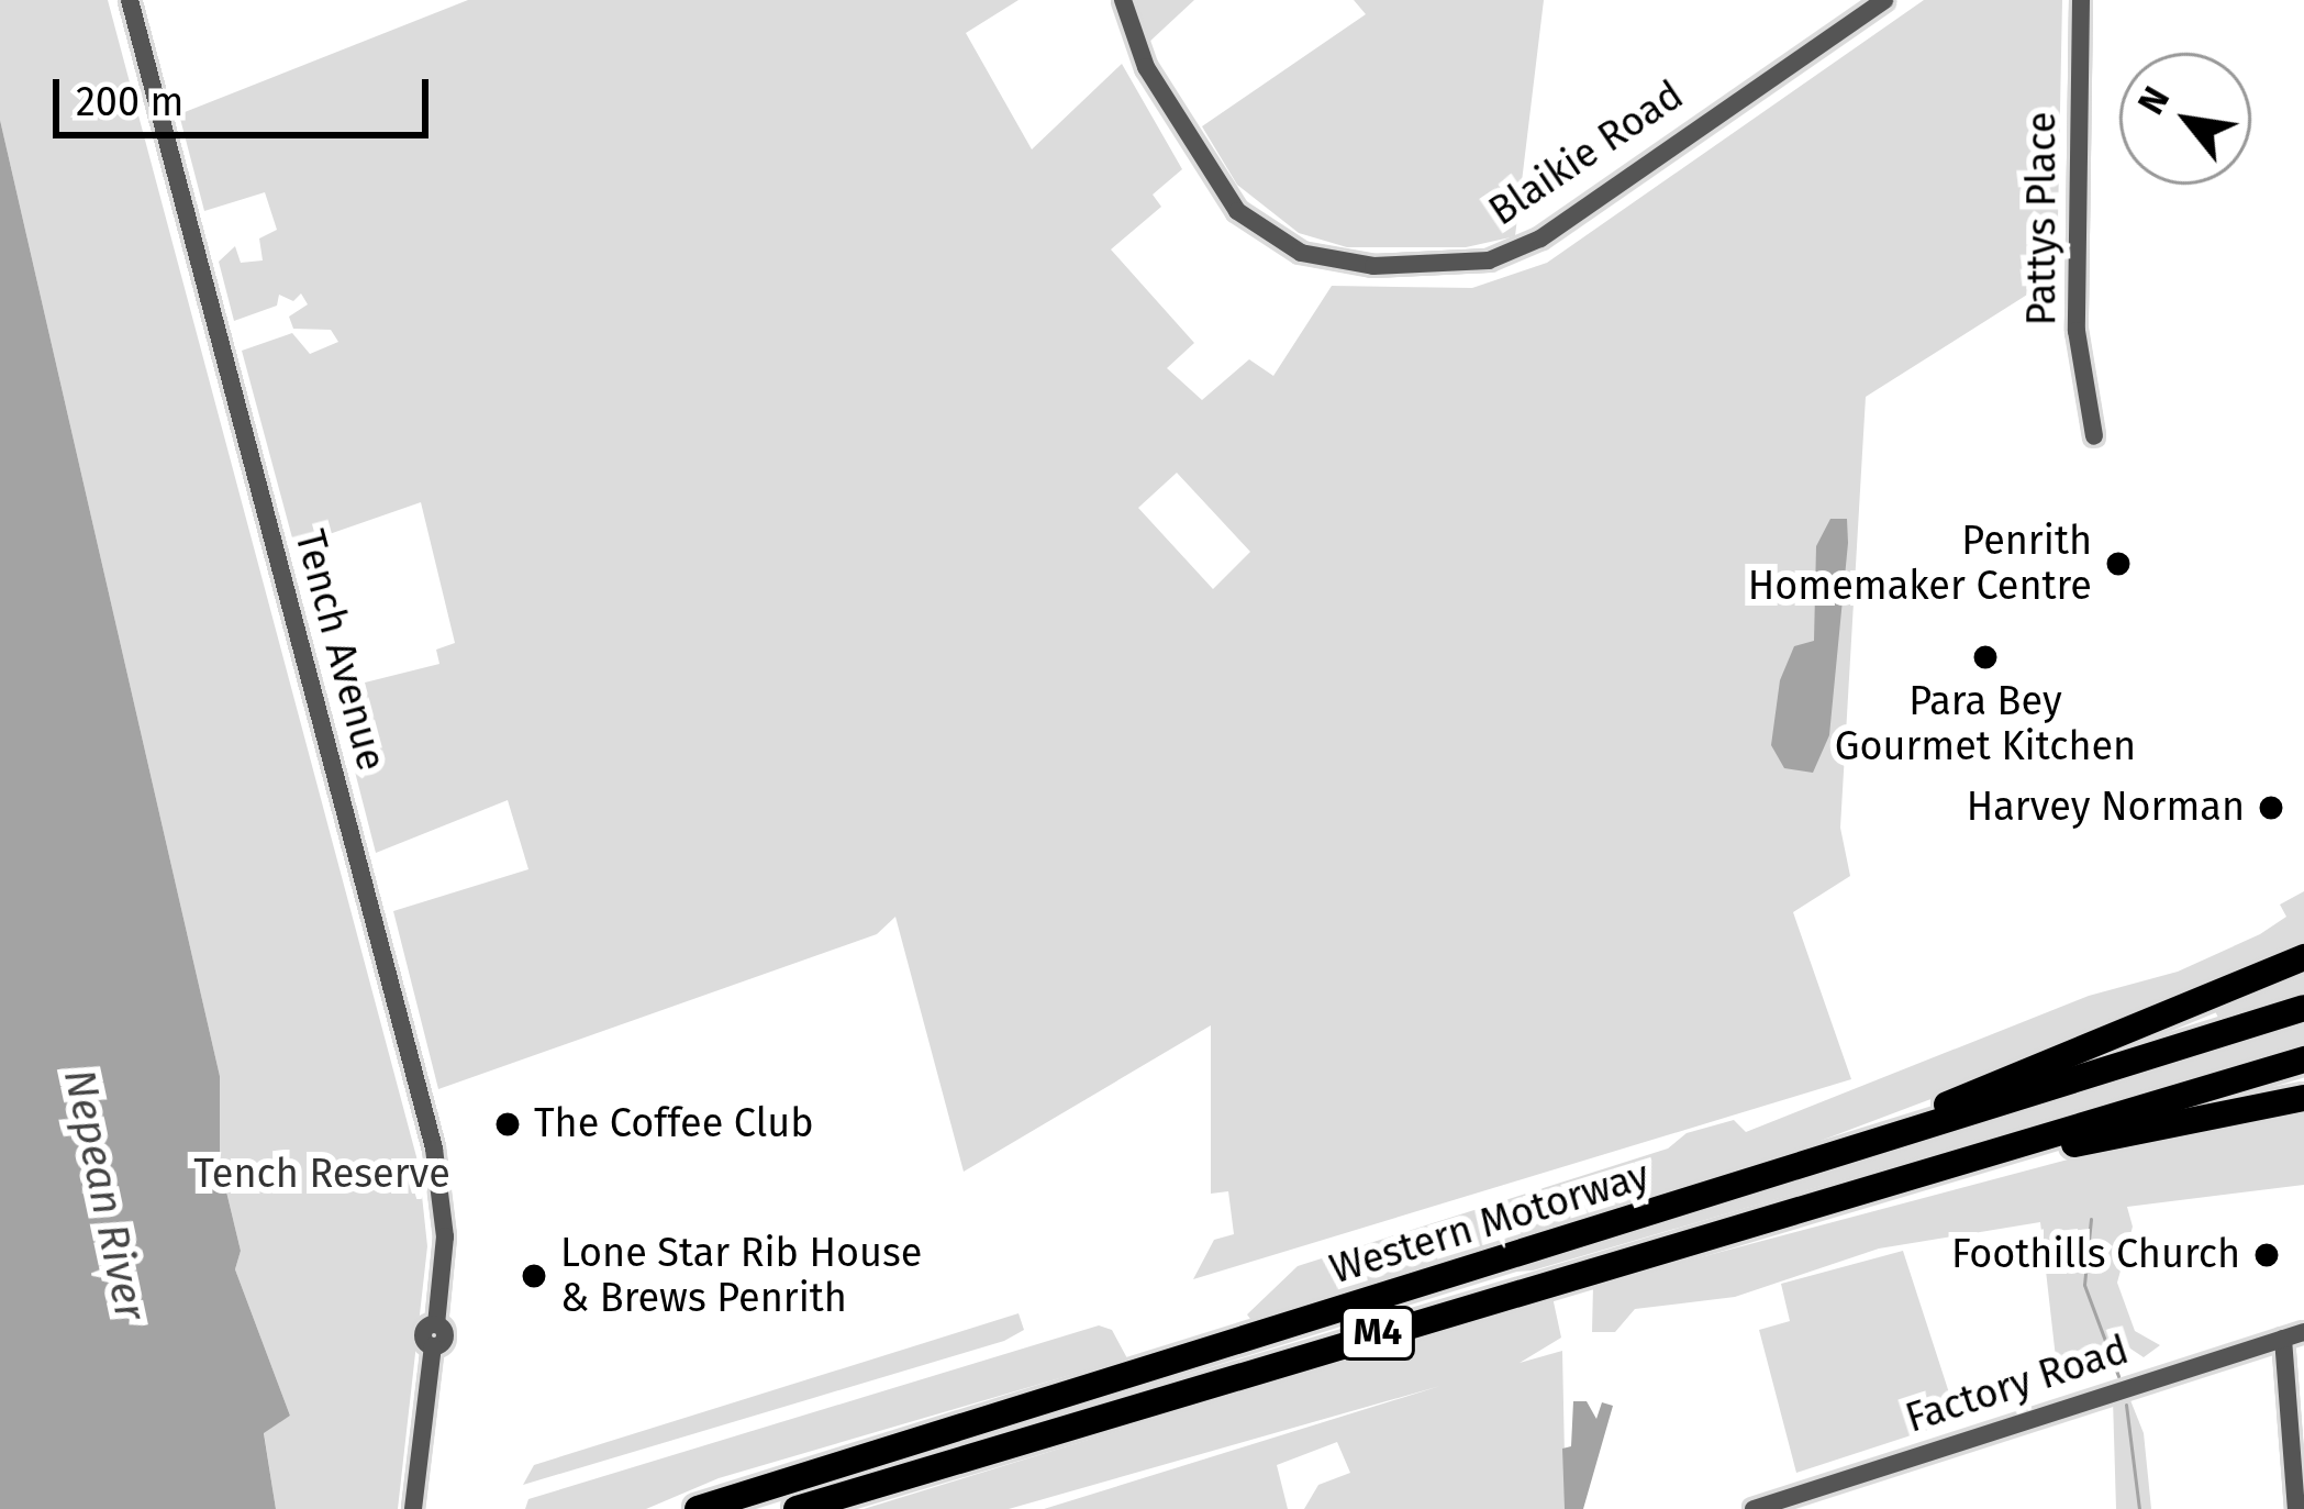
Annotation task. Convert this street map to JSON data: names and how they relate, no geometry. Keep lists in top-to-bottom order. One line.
{"streets":{"highway":["Western Motorway","M4"],"street":["Blaikie Road","Pattys Place","Tench Avenue","Factory Road"]},"crossings":[["Western Motorway","M4"]],"water":["Nepean River"],"parks":["Tench Reserve"],"places":["Penrith Homemaker Centre","Para Bey Gourmet Kitchen","Harvey Norman","The Coffee Club","Foothills Church","Lone Star Rib House & Brews Penrith"],"scale_bar":"200 m","north":"top left"}
